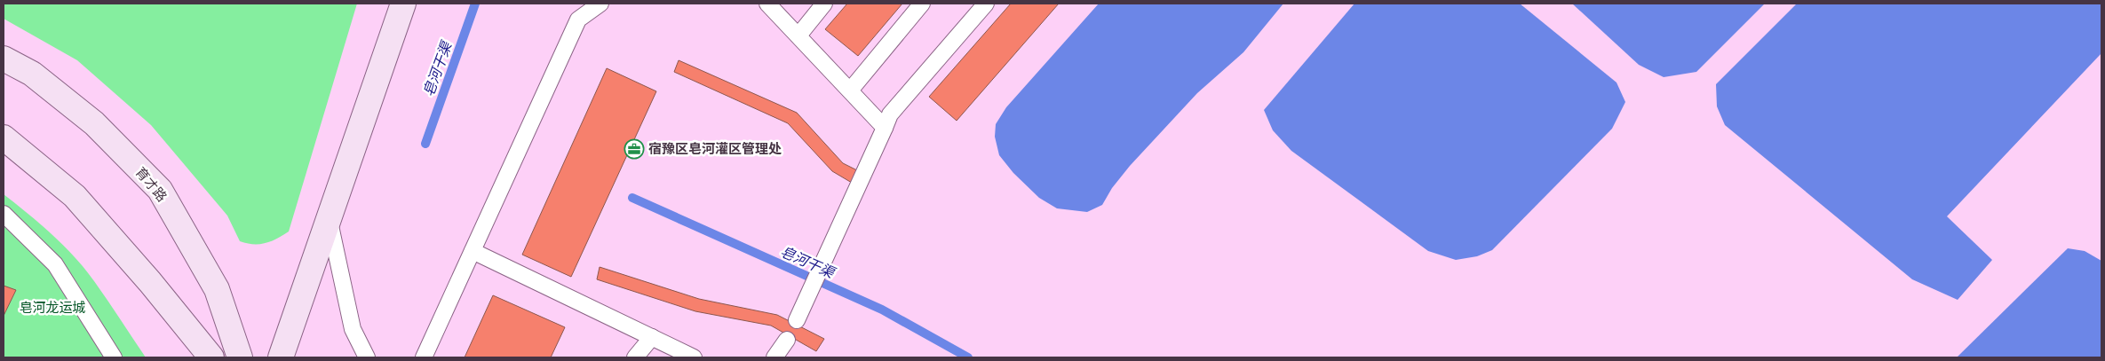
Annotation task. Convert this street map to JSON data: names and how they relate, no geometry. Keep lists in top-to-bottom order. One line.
{"streets":{"street":["育才路"]},"water":["皂河干渠"],"parks":["皂河龙运城"],"places":{"office":["宿豫区皂河灌区管理处"]}}
